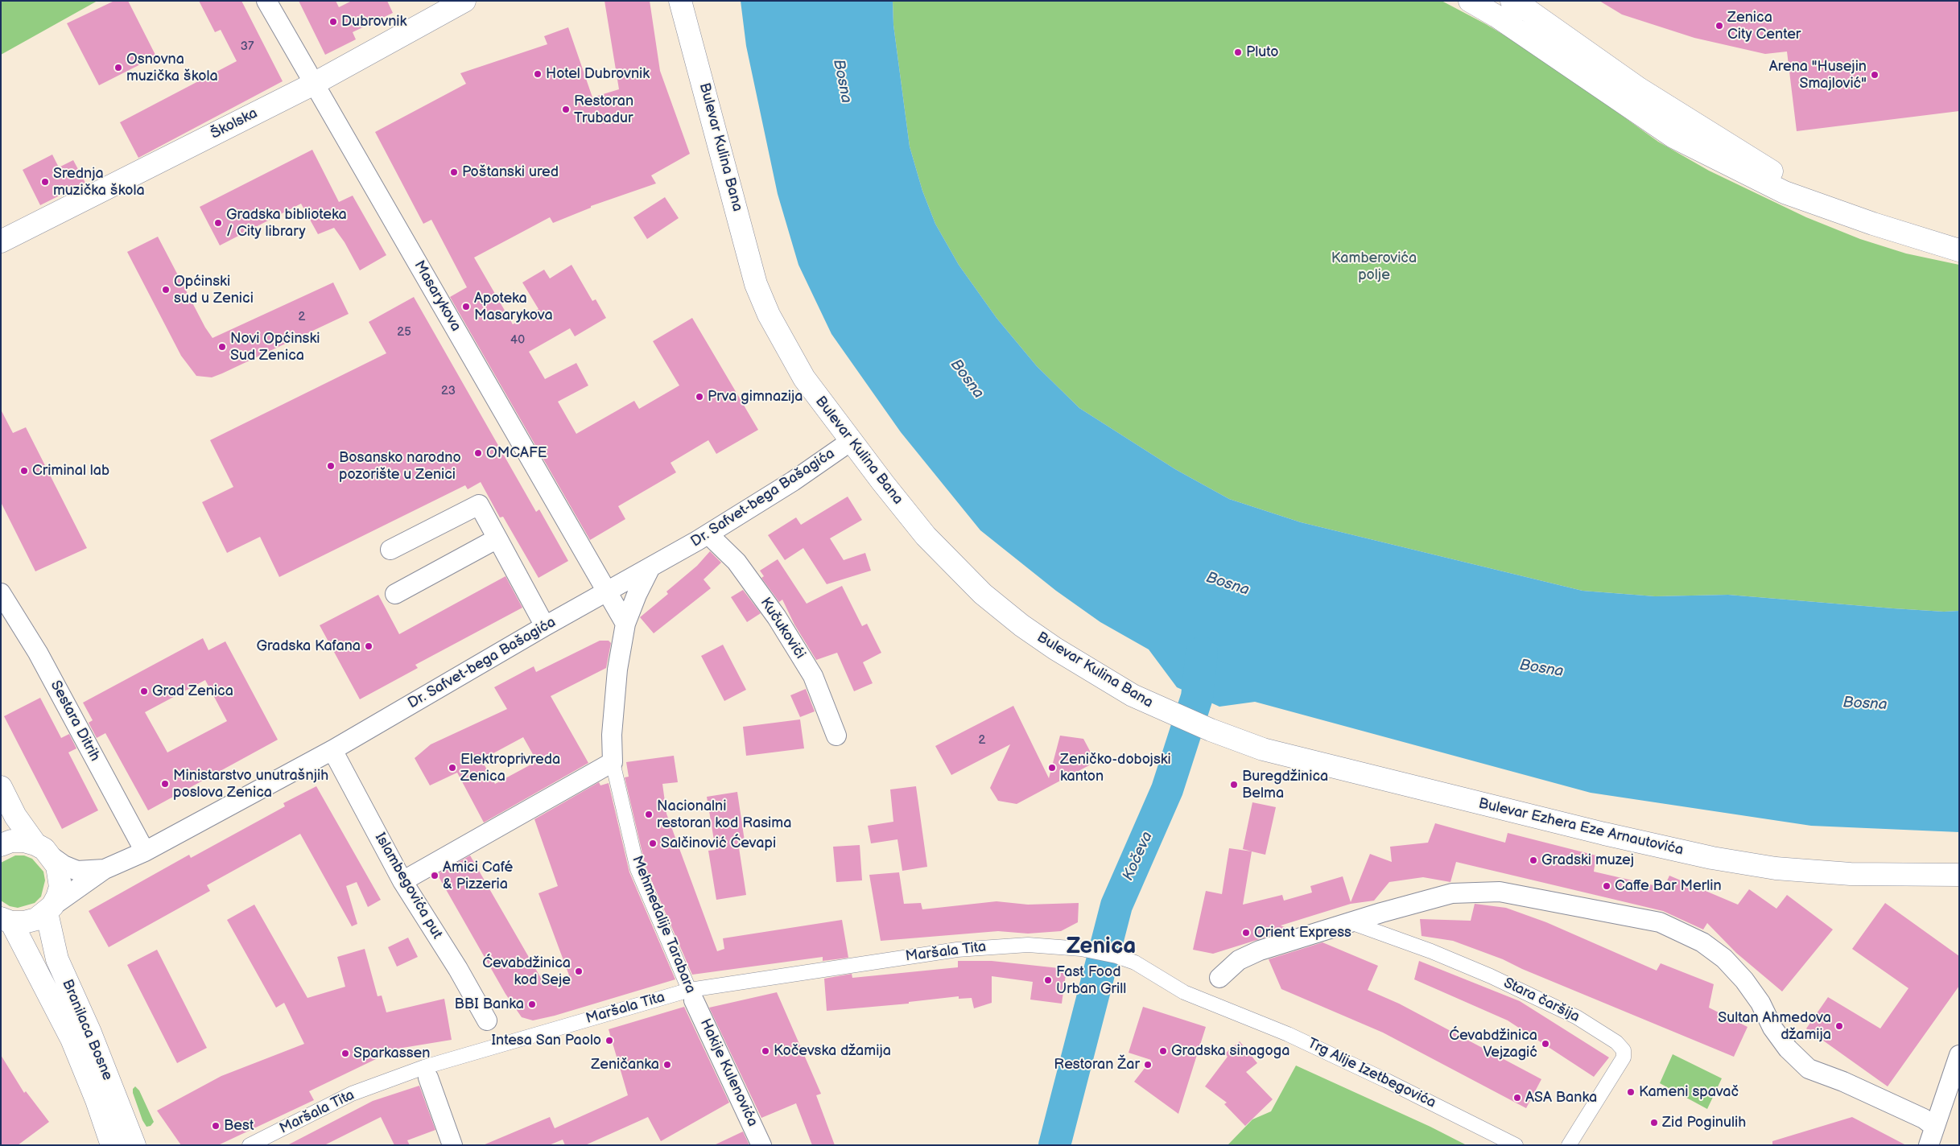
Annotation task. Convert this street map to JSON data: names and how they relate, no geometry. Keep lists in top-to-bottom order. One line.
{"streets":{"street":["Školska","Bulevar Kulina Bana","Masarykova","Dr. Safvet-bega Bašagića","Kučukovići","Sestara Ditrih","Bulevar Ezhera Eze Arnautovića","Islambegovića put","Mehmedalije Tarabara","Maršala Tita","Stara čaršija","Branilaca Bosne","Hakije Kulenovića","Trg Alije Izetbegovića"]},"crossings":[["Školska","Masarykova"],["Bulevar Kulina Bana","Dr. Safvet-bega Bašagića"],["Bulevar Kulina Bana","Bulevar Ezhera Eze Arnautovića"],["Masarykova","Dr. Safvet-bega Bašagića"],["Dr. Safvet-bega Bašagića","Kučukovići"],["Dr. Safvet-bega Bašagića","Sestara Ditrih"],["Dr. Safvet-bega Bašagića","Islambegovića put"],["Dr. Safvet-bega Bašagića","Mehmedalije Tarabara"],["Dr. Safvet-bega Bašagića","Branilaca Bosne"],["Mehmedalije Tarabara","Maršala Tita"],["Mehmedalije Tarabara","Hakije Kulenovića"],["Maršala Tita","Hakije Kulenovića"],["Maršala Tita","Trg Alije Izetbegovića"]],"districts":["Zenica"],"water":["Bosna","Kočeva"],"parks":["Kamberovića polje"],"places":["Dubrovnik","Zenica City Center","Pluto","Osnovna muzička škola","Hotel Dubrovnik","Arena \"Husejin Smajlović\"","Restoran Trubadur","Poštanski ured","Srednja muzička škola","Gradska biblioteka / City library","Općinski sud u Zenici","Apoteka Masarykova","Novi Općinski Sud Zenica","Prva gimnazija","OMCAFE","Bosansko narodno pozorište u Zenici","Criminal lab","Gradska Kafana","Grad Zenica","Elektroprivreda Zenica","Zeničko-dobojski kanton","Ministarstvo unutrašnjih poslova Zenica","Buregdžinica Belma","Nacionalni restoran kod Rasima","Salčinović Ćevapi","Gradski muzej","Amici Café & Pizzeria","Caffe Bar Merlin","Orient Express","Ćevabdžinica kod Seje","Fast Food Urban Grill","BBI Banka","Sultan Ahmedova džamija","Intesa San Paolo","Ćevabdžinica Vejzagić","Kočevska džamija","Gradska sinagoga","Sparkassen","Zeničanka","Restoran Žar","Kameni spavač","ASA Banka","Zid Poginulih","Best"],"house_numbers":["37","2","25","40","23","2"]}
